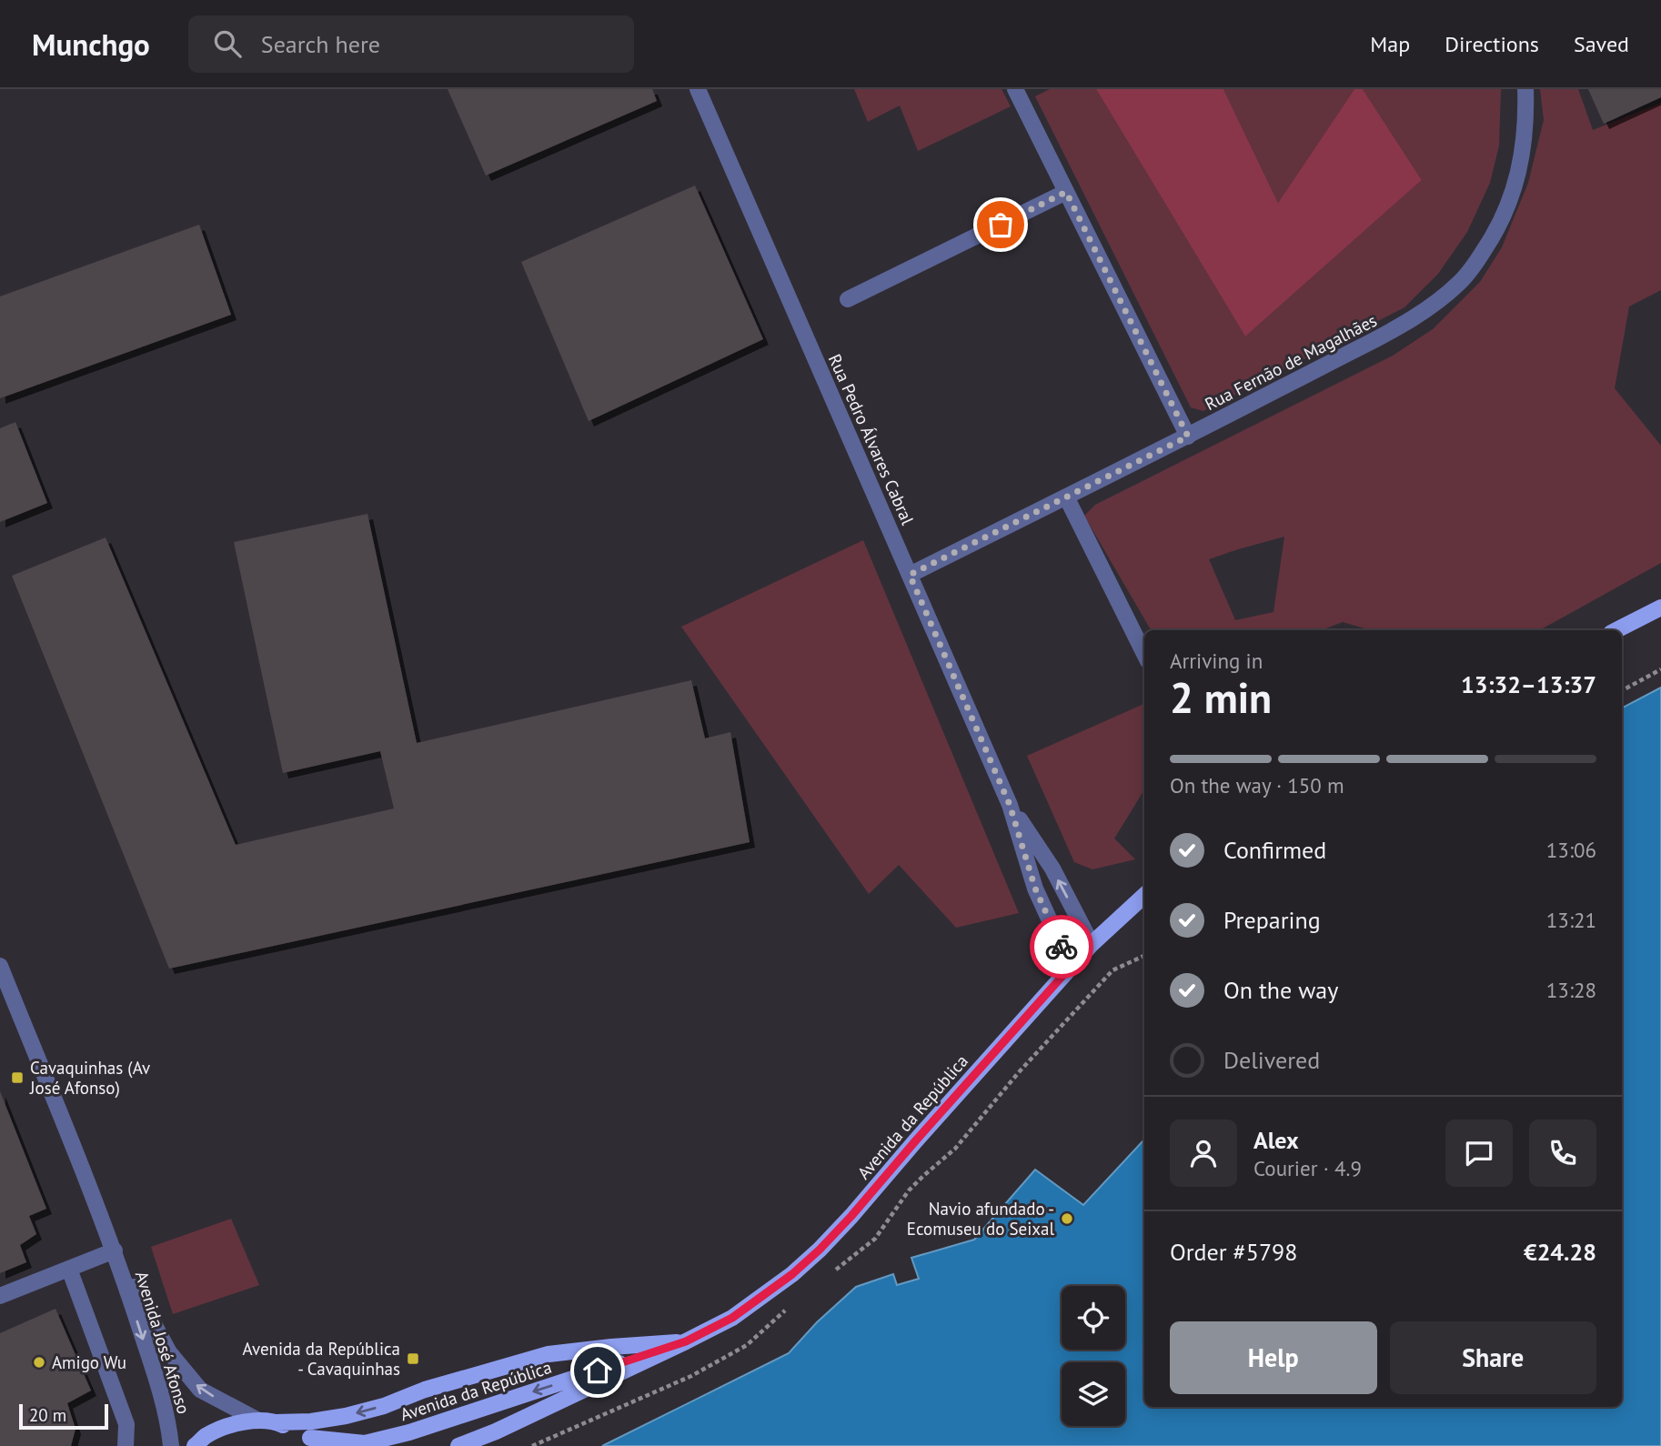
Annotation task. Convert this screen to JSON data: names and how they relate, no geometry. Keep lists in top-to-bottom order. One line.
{"streets":{"main road":["Avenida da República"],"street":["Rua Fernão de Magalhães","Rua Pedro Álvares Cabral","Avenida José Afonso"]},"crossings":[["Rua Fernão de Magalhães","Rua Pedro Álvares Cabral"],["Rua Pedro Álvares Cabral","Avenida da República"],["Avenida da República","Avenida José Afonso"]],"places":{"transit":["Cavaquinhas (Av José Afonso)","Avenida da República - Cavaquinhas"],"other":["Navio afundado - Ecomuseu do Seixal","Amigo Wu"]},"scale_bar":"20 m","page":{"header":"Munchgo","search":"Search here","nav":["Map","Directions","Saved"],"heading":["2 min","Arriving in","13:32–13:37"],"panel":["Alex","Courier · 4.9","Order #5798","€24.28"],"bar":"On the way · 150 m","list":[["Confirmed","13:06"],["Preparing","13:21"],["On the way","13:28"],"Delivered"],"buttons":["Help","Share"],"scale":"20 m"}}
